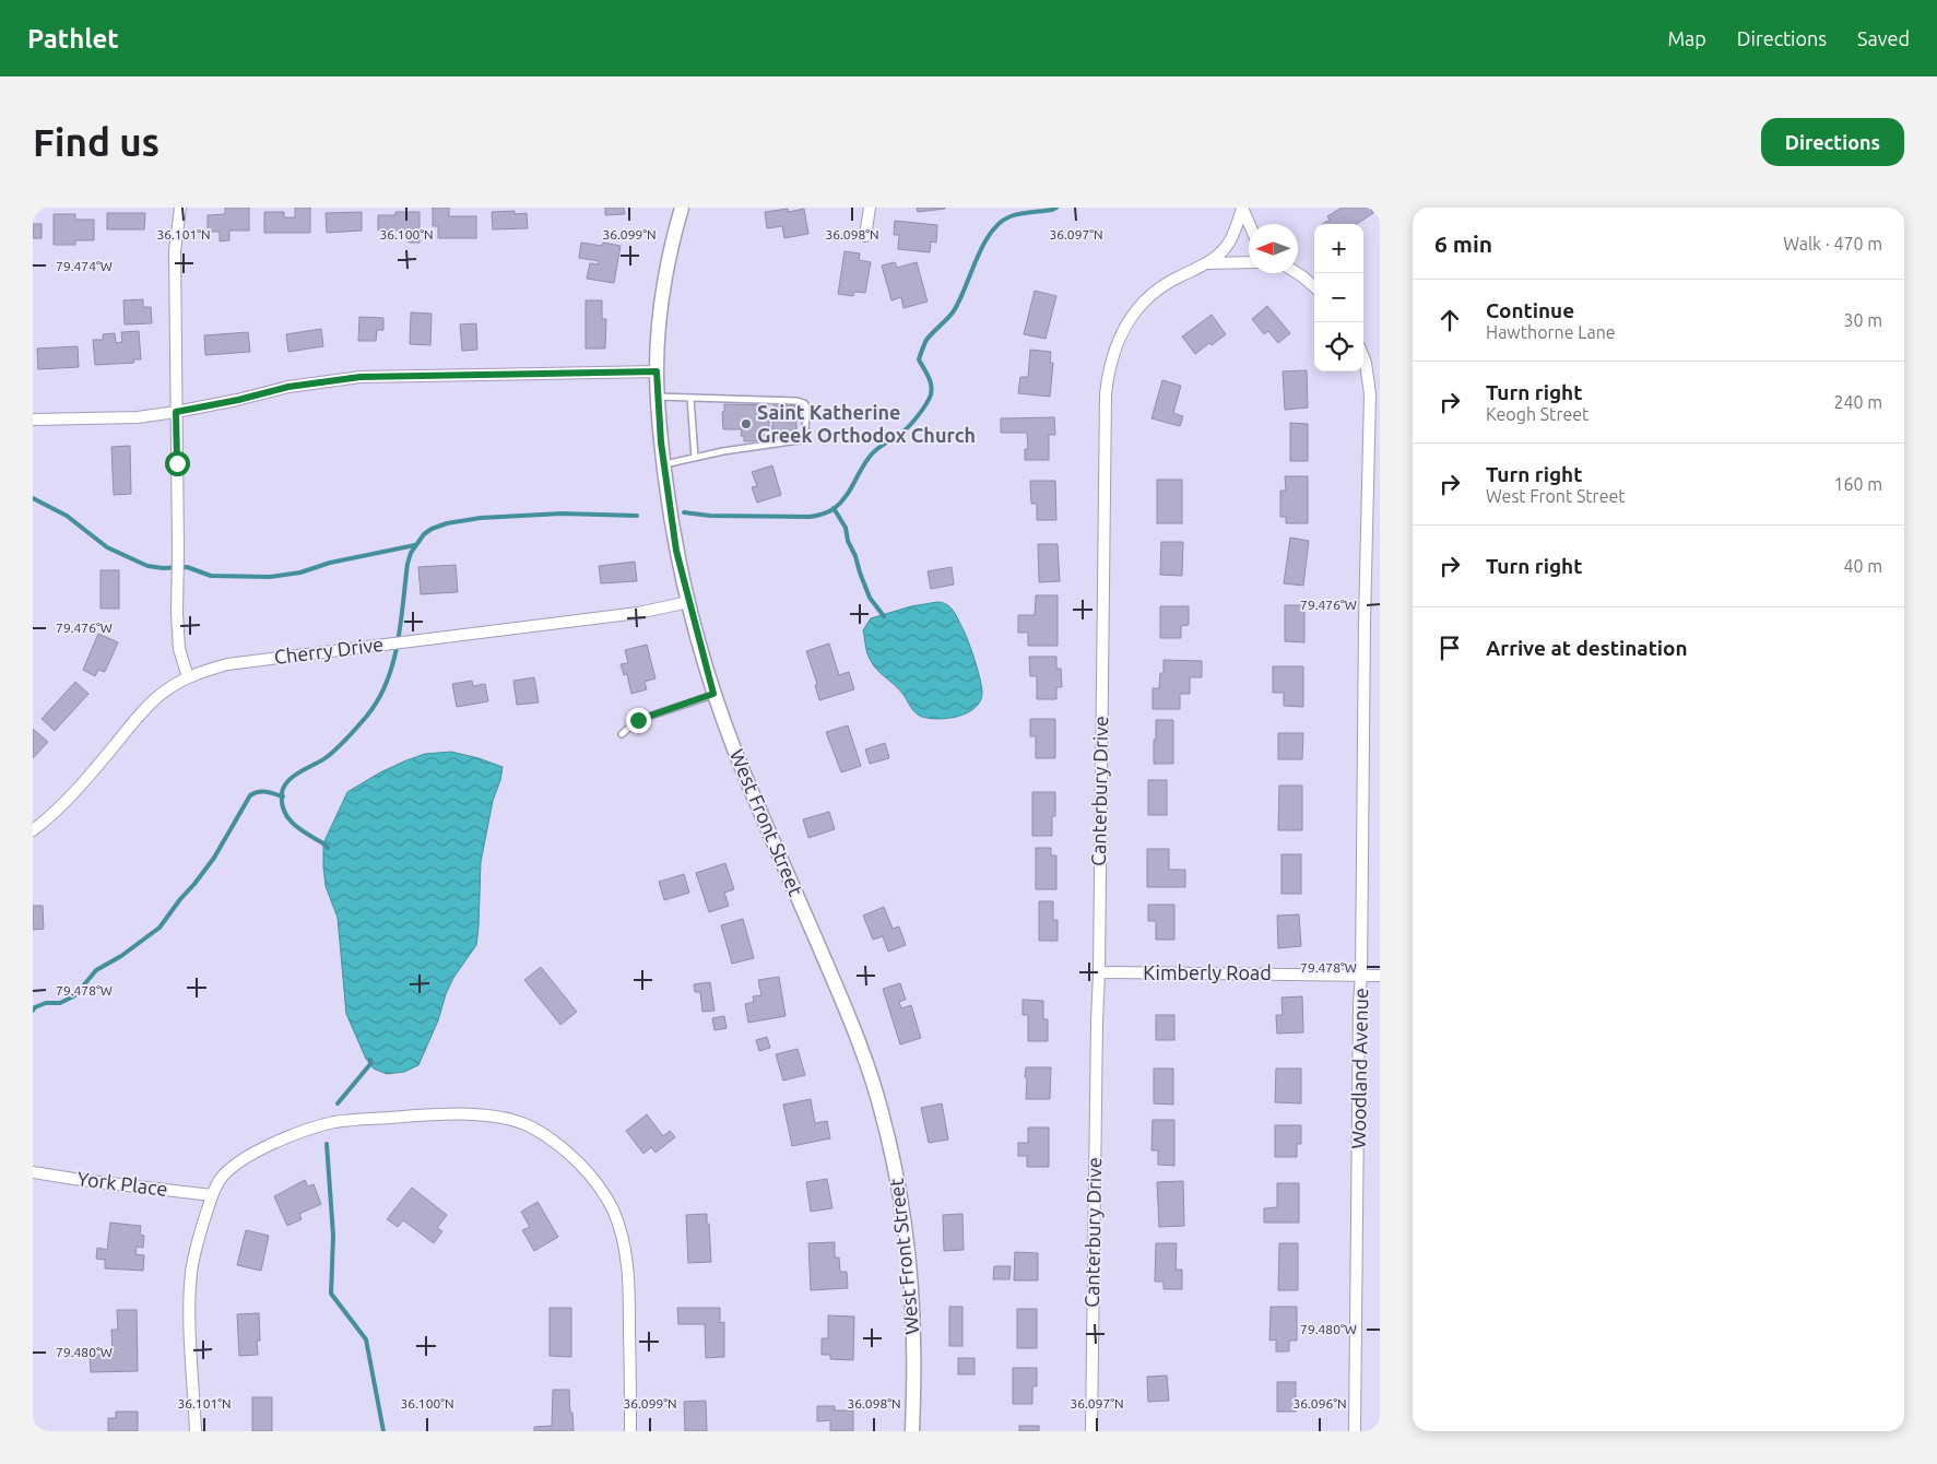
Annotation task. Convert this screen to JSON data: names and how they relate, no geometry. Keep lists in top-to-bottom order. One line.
{"streets":{"street":["Cherry Drive","Canterbury Drive","West Front Street","Kimberly Road","Woodland Avenue","York Place"]},"crossings":[["Cherry Drive","West Front Street"],["Canterbury Drive","Kimberly Road"],["Kimberly Road","Woodland Avenue"]],"places":["Saint Katherine Greek Orthodox Church"],"north":"left","page":{"header":"Pathlet","nav":["Map","Directions","Saved"],"buttons":"Directions","title":"Find us","heading":["6 min","Walk · 470 m"],"map_buttons":["+","−"],"list":[["Continue","Hawthorne Lane","30 m"],["Turn right","Keogh Street","240 m"],["Turn right","West Front Street","160 m"],["Turn right","40 m"],"Arrive at destination"]},"coordinates":["36.101°N","36.100°N","36.099°N","36.098°N","36.097°N","79.474°W","79.476°W","79.478°W","79.480°W","36.096°N"]}
